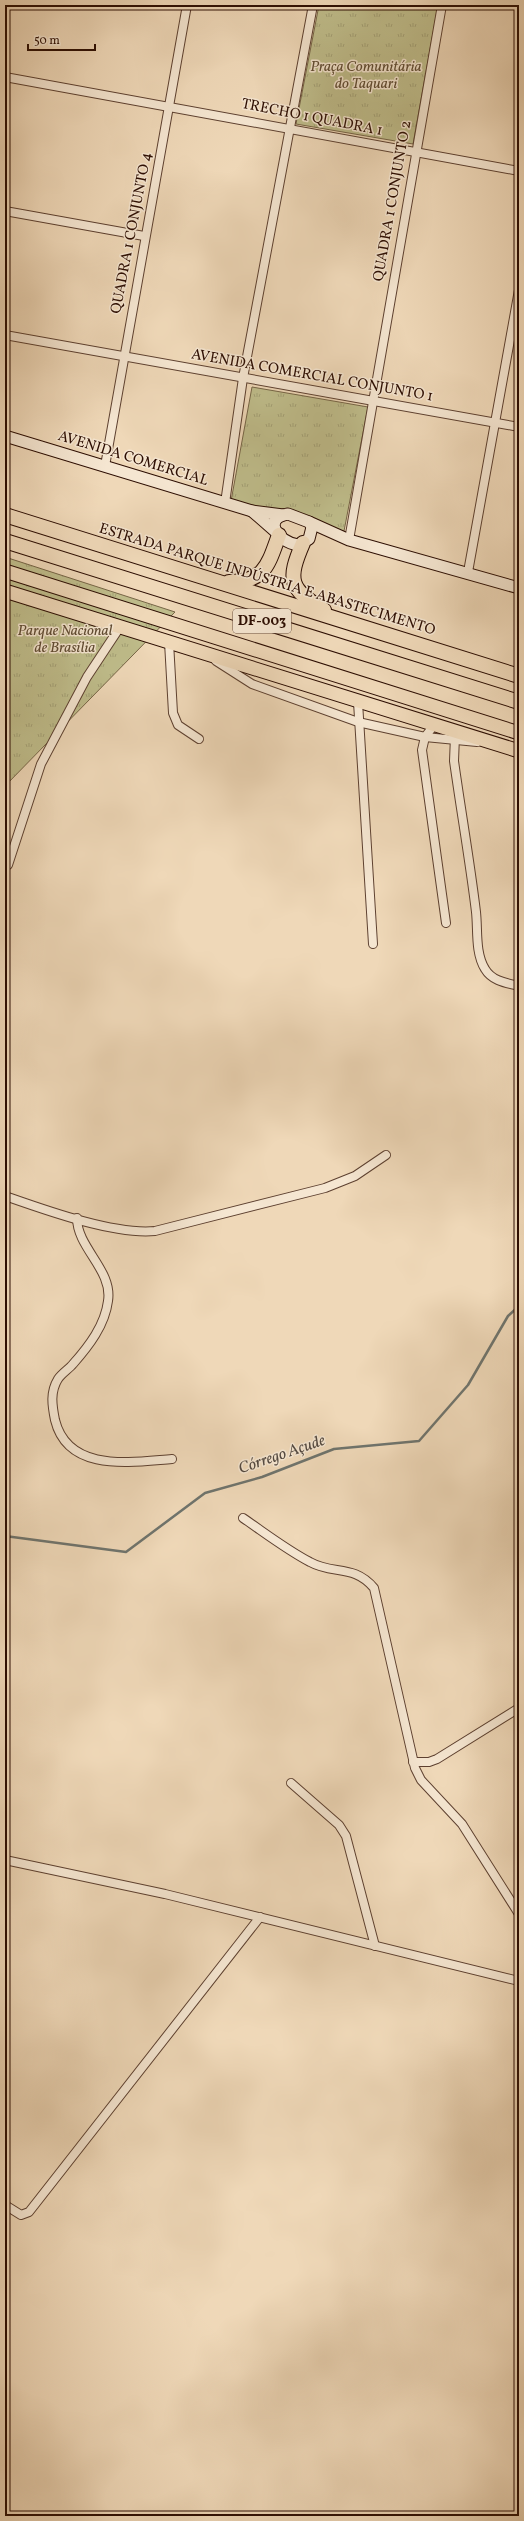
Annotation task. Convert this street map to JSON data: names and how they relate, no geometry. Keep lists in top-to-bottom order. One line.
{"streets":{"highway":["ESTRADA PARQUE INDÚSTRIA E ABASTECIMENTO","DF-003"],"street":["TRECHO 1 QUADRA 1","QUADRA 1 CONJUNTO 2","QUADRA 1 CONJUNTO 4","AVENIDA COMERCIAL CONJUNTO 1","AVENIDA COMERCIAL"]},"crossings":[["TRECHO 1 QUADRA 1","QUADRA 1 CONJUNTO 2"],["TRECHO 1 QUADRA 1","QUADRA 1 CONJUNTO 4"],["QUADRA 1 CONJUNTO 2","AVENIDA COMERCIAL CONJUNTO 1"],["QUADRA 1 CONJUNTO 4","AVENIDA COMERCIAL CONJUNTO 1"],["QUADRA 1 CONJUNTO 4","AVENIDA COMERCIAL"]],"water":["Córrego Açude"],"parks":["Praça Comunitária do Taquari","Parque Nacional de Brasília"],"scale_bar":"50 m"}
